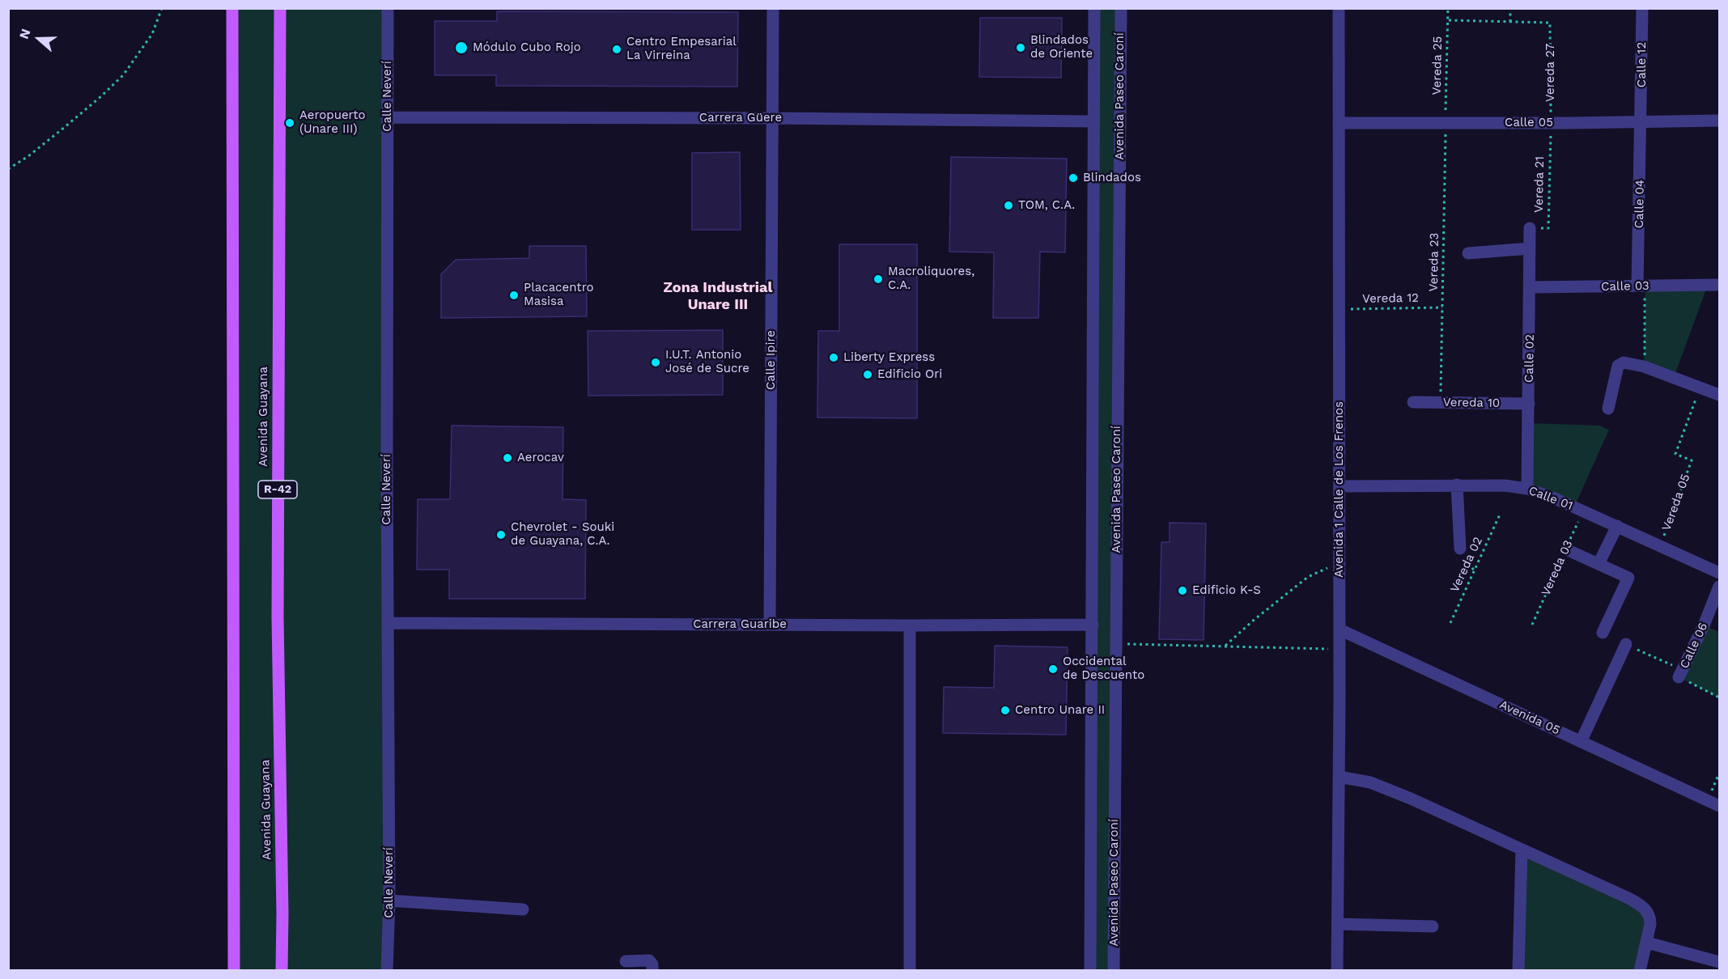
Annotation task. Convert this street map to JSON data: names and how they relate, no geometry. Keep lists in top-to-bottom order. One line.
{"streets":{"main road":["Avenida Guayana","R-42"],"street":["Calle 12","Calle Neverí","Avenida Paseo Caroní","Carrera Güere","Calle 05","Calle 04","Calle 03","Calle 02","Calle Ipire","Vereda 10","Avenida 1 Calle de Los Frenos","Calle 01","Carrera Guaribe","Calle 06","Avenida 05"],"path":["Vereda 25","Vereda 27","Vereda 21","Vereda 23","Vereda 12","Vereda 05","Vereda 02","Vereda 03"]},"crossings":[["Calle 12","Calle 05"],["Calle 12","Calle 04"],["Vereda 25","Calle 05"],["Vereda 25","Vereda 23"],["Vereda 27","Calle 05"],["Vereda 27","Vereda 21"],["Calle Neverí","Carrera Güere"],["Calle Neverí","Carrera Guaribe"],["Avenida Paseo Caroní","Carrera Güere"],["Avenida Paseo Caroní","Carrera Guaribe"],["Carrera Güere","Calle Ipire"],["Calle 05","Vereda 21"],["Calle 05","Calle 04"],["Calle 05","Vereda 23"],["Calle 05","Avenida 1 Calle de Los Frenos"],["Vereda 21","Calle 02"],["Calle 04","Calle 03"],["Vereda 23","Vereda 12"],["Vereda 23","Vereda 10"],["Calle 03","Calle 02"],["Vereda 12","Avenida 1 Calle de Los Frenos"],["Calle 02","Vereda 10"],["Calle 02","Calle 01"],["Calle Ipire","Carrera Guaribe"],["Avenida 1 Calle de Los Frenos","Calle 01"],["Avenida 1 Calle de Los Frenos","Avenida 05"],["Calle 01","Vereda 05"],["Calle 01","Vereda 03"]],"districts":["Zona Industrial Unare III"],"places":["Módulo Cubo Rojo","Blindados de Oriente","Centro Empesarial La Virreina","Aeropuerto (Unare III)","Blindados","TOM, C.A.","Macroliquores, C.A.","Placacentro Masisa","Liberty Express","I.U.T. Antonio José de Sucre","Edificio Ori","Aerocav","Chevrolet - Souki de Guayana, C.A.","Edificio K-S","Occidental de Descuento","Centro Unare II"],"north":"left"}
